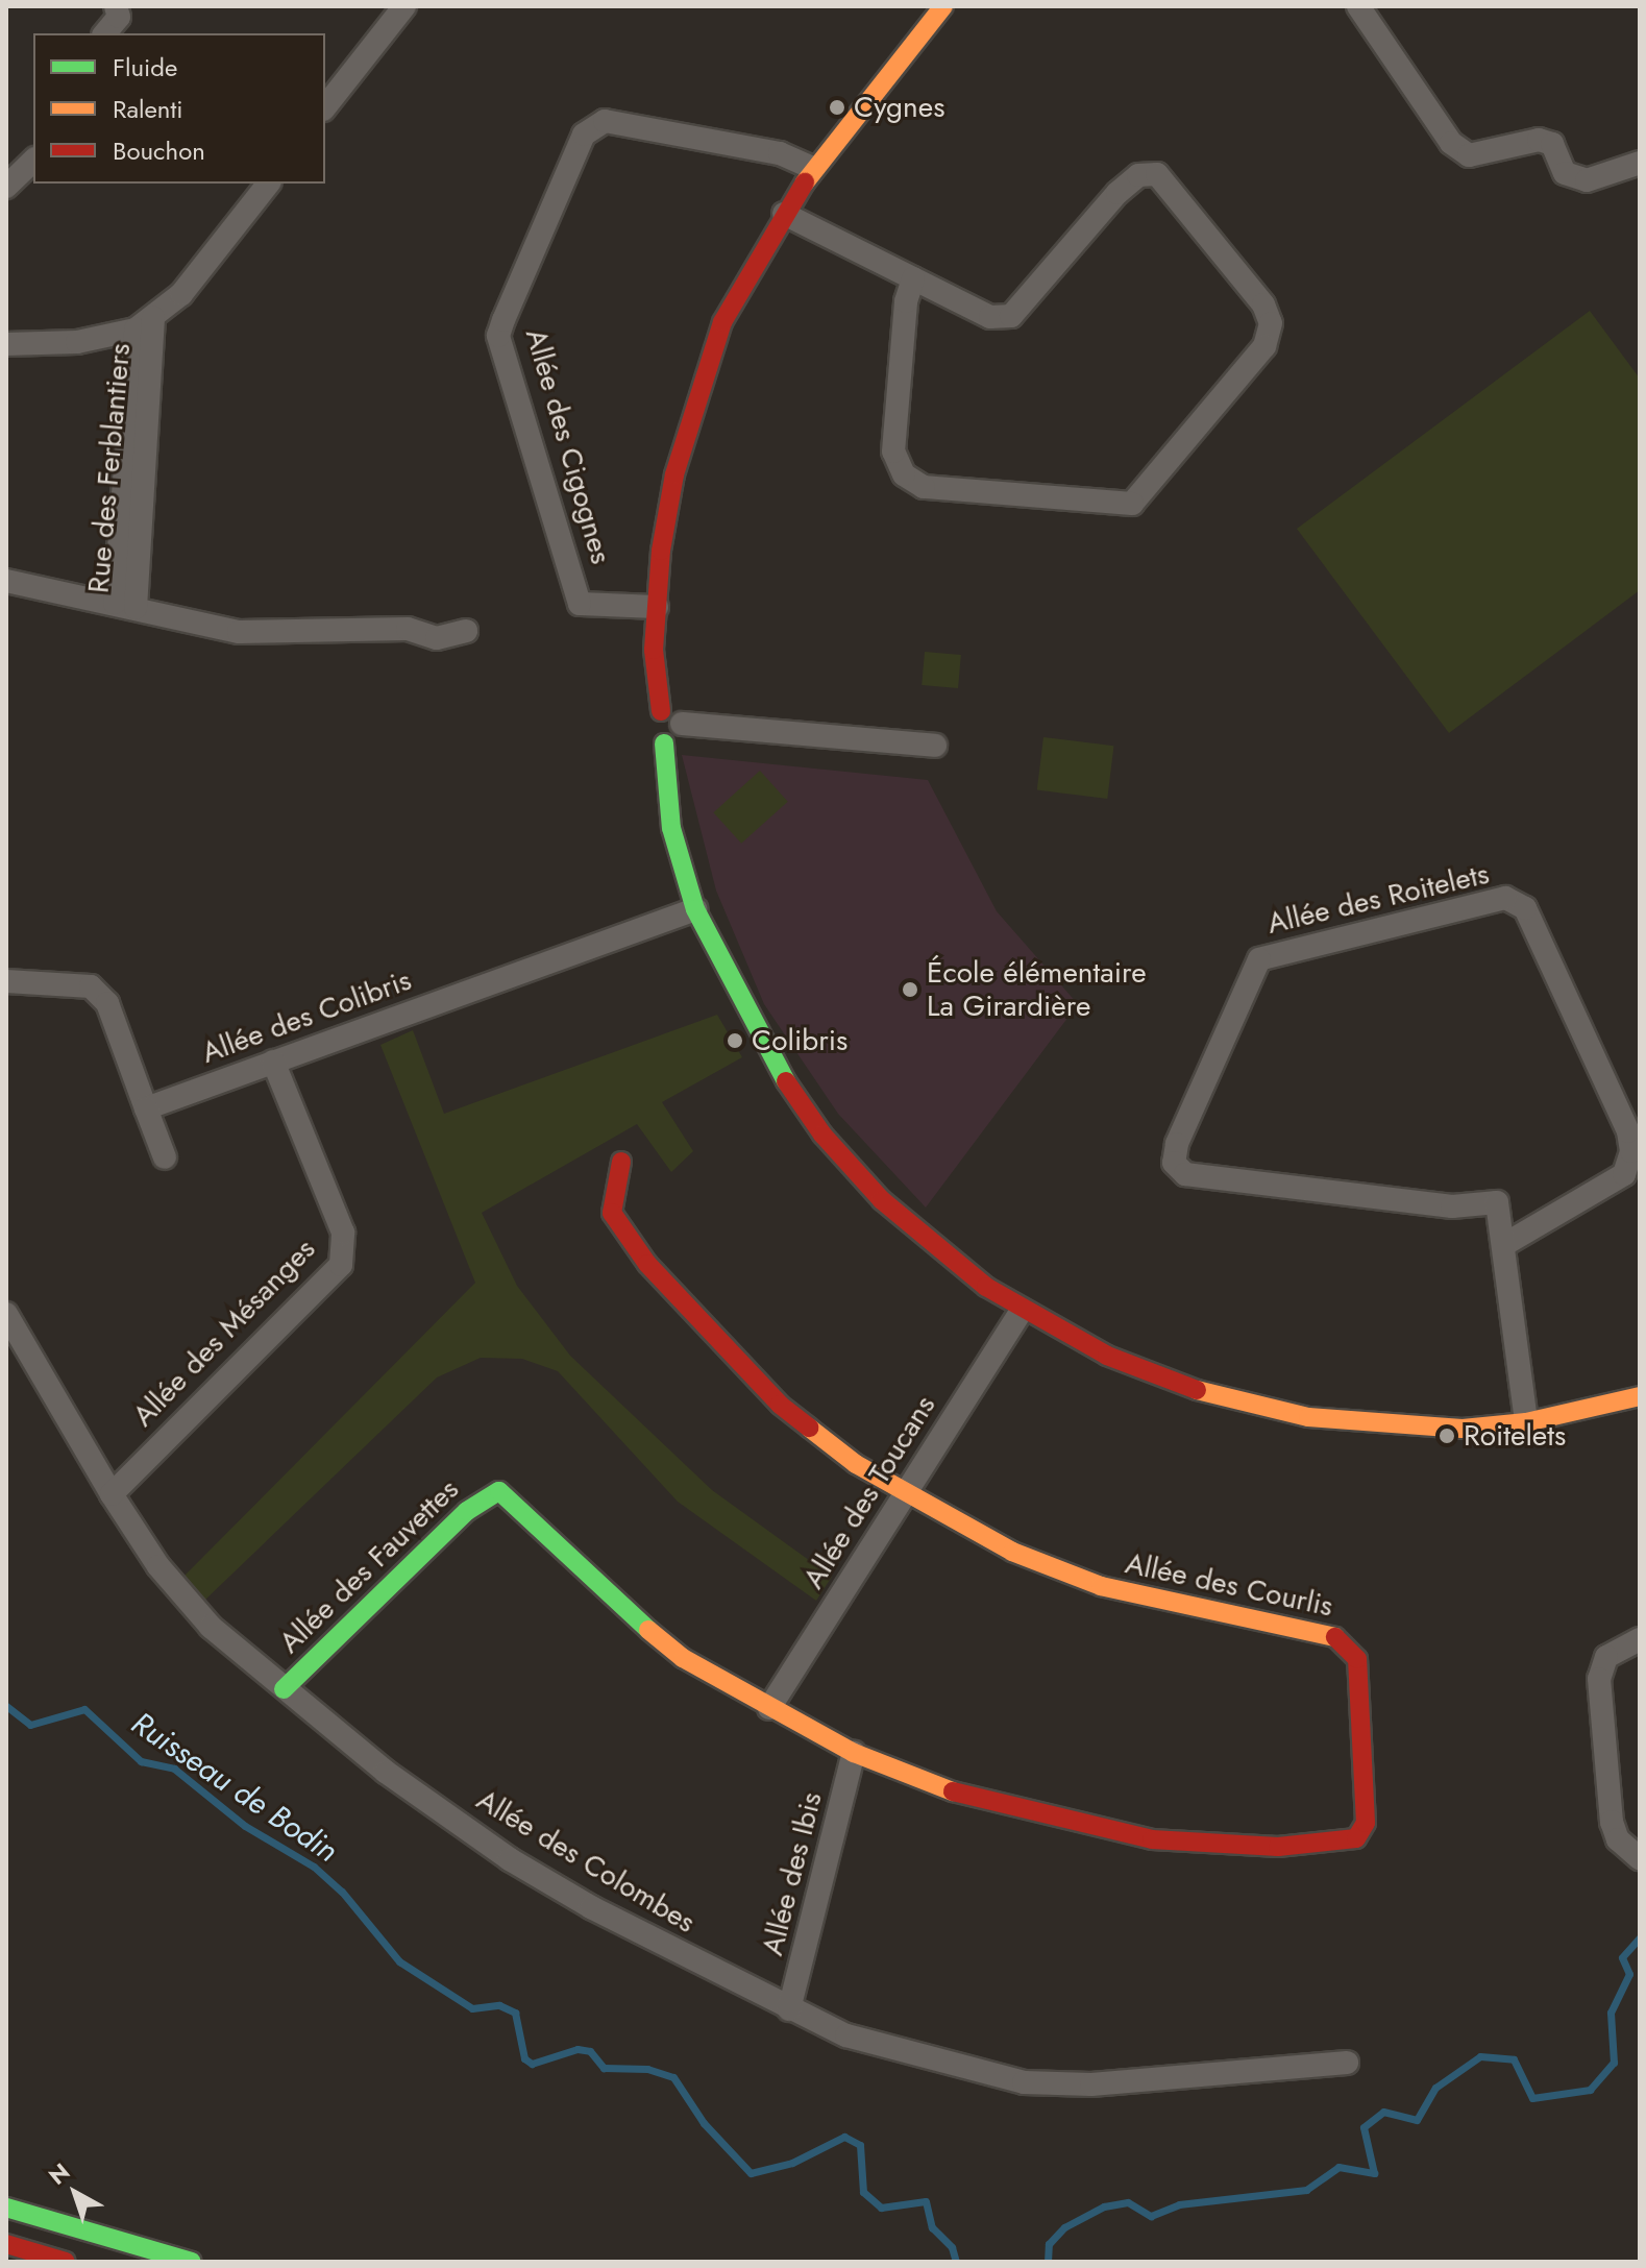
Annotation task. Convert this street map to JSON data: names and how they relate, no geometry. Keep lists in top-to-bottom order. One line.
{"streets":{"main road":["Allée des Fauvettes","Allée des Courlis"],"street":["Allée des Cigognes","Rue des Ferblantiers","Allée des Roitelets","Allée des Colibris","Allée des Mésanges","Allée des Toucans","Allée des Colombes","Allée des Ibis"]},"crossings":[["Allée des Colibris","Allée des Mésanges"],["Allée des Mésanges","Allée des Colombes"],["Allée des Toucans","Allée des Fauvettes"],["Allée des Toucans","Allée des Courlis"],["Allée des Fauvettes","Allée des Courlis"],["Allée des Fauvettes","Allée des Colombes"],["Allée des Courlis","Allée des Ibis"],["Allée des Colombes","Allée des Ibis"]],"water":["Ruisseau de Bodin"],"places":["Cygnes","École élémentaire La Girardière","Colibris","Roitelets"],"legend":["Fluide","Ralenti","Bouchon"],"north":"top left"}
